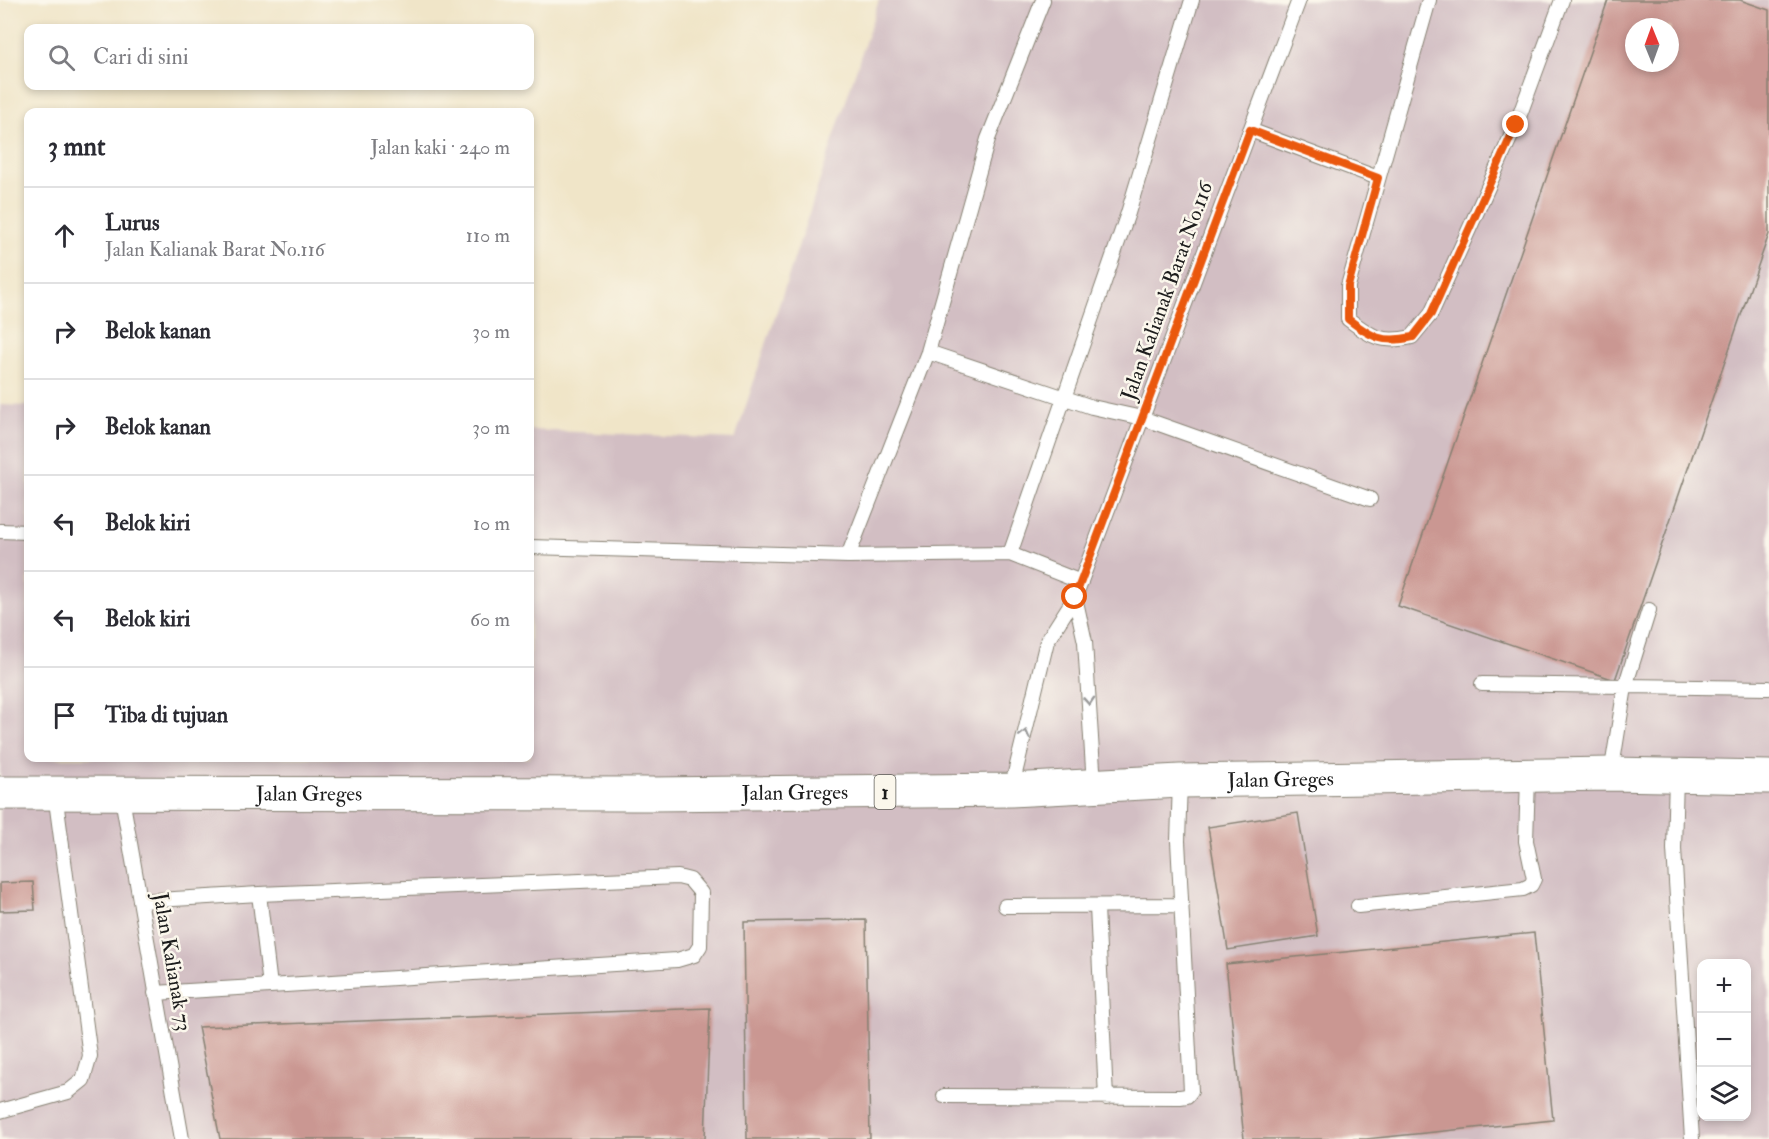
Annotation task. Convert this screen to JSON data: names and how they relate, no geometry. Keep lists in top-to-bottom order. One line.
{"streets":{"highway":["Jalan Greges","1"],"lane":["Jalan Kalianak Barat No.116","Jalan Kalianak 73"]},"crossings":[["Jalan Kalianak Barat No.116","Jalan Greges"],["Jalan Greges","Jalan Kalianak 73"]],"north":"top","page":{"search":"Cari di sini","heading":["3 mnt","Jalan kaki · 240 m"],"list":[["Lurus","Jalan Kalianak Barat No.116","110 m"],["Belok kanan","30 m"],["Belok kanan","30 m"],["Belok kiri","10 m"],["Belok kiri","60 m"],"Tiba di tujuan"],"map_buttons":["+","−"]}}
